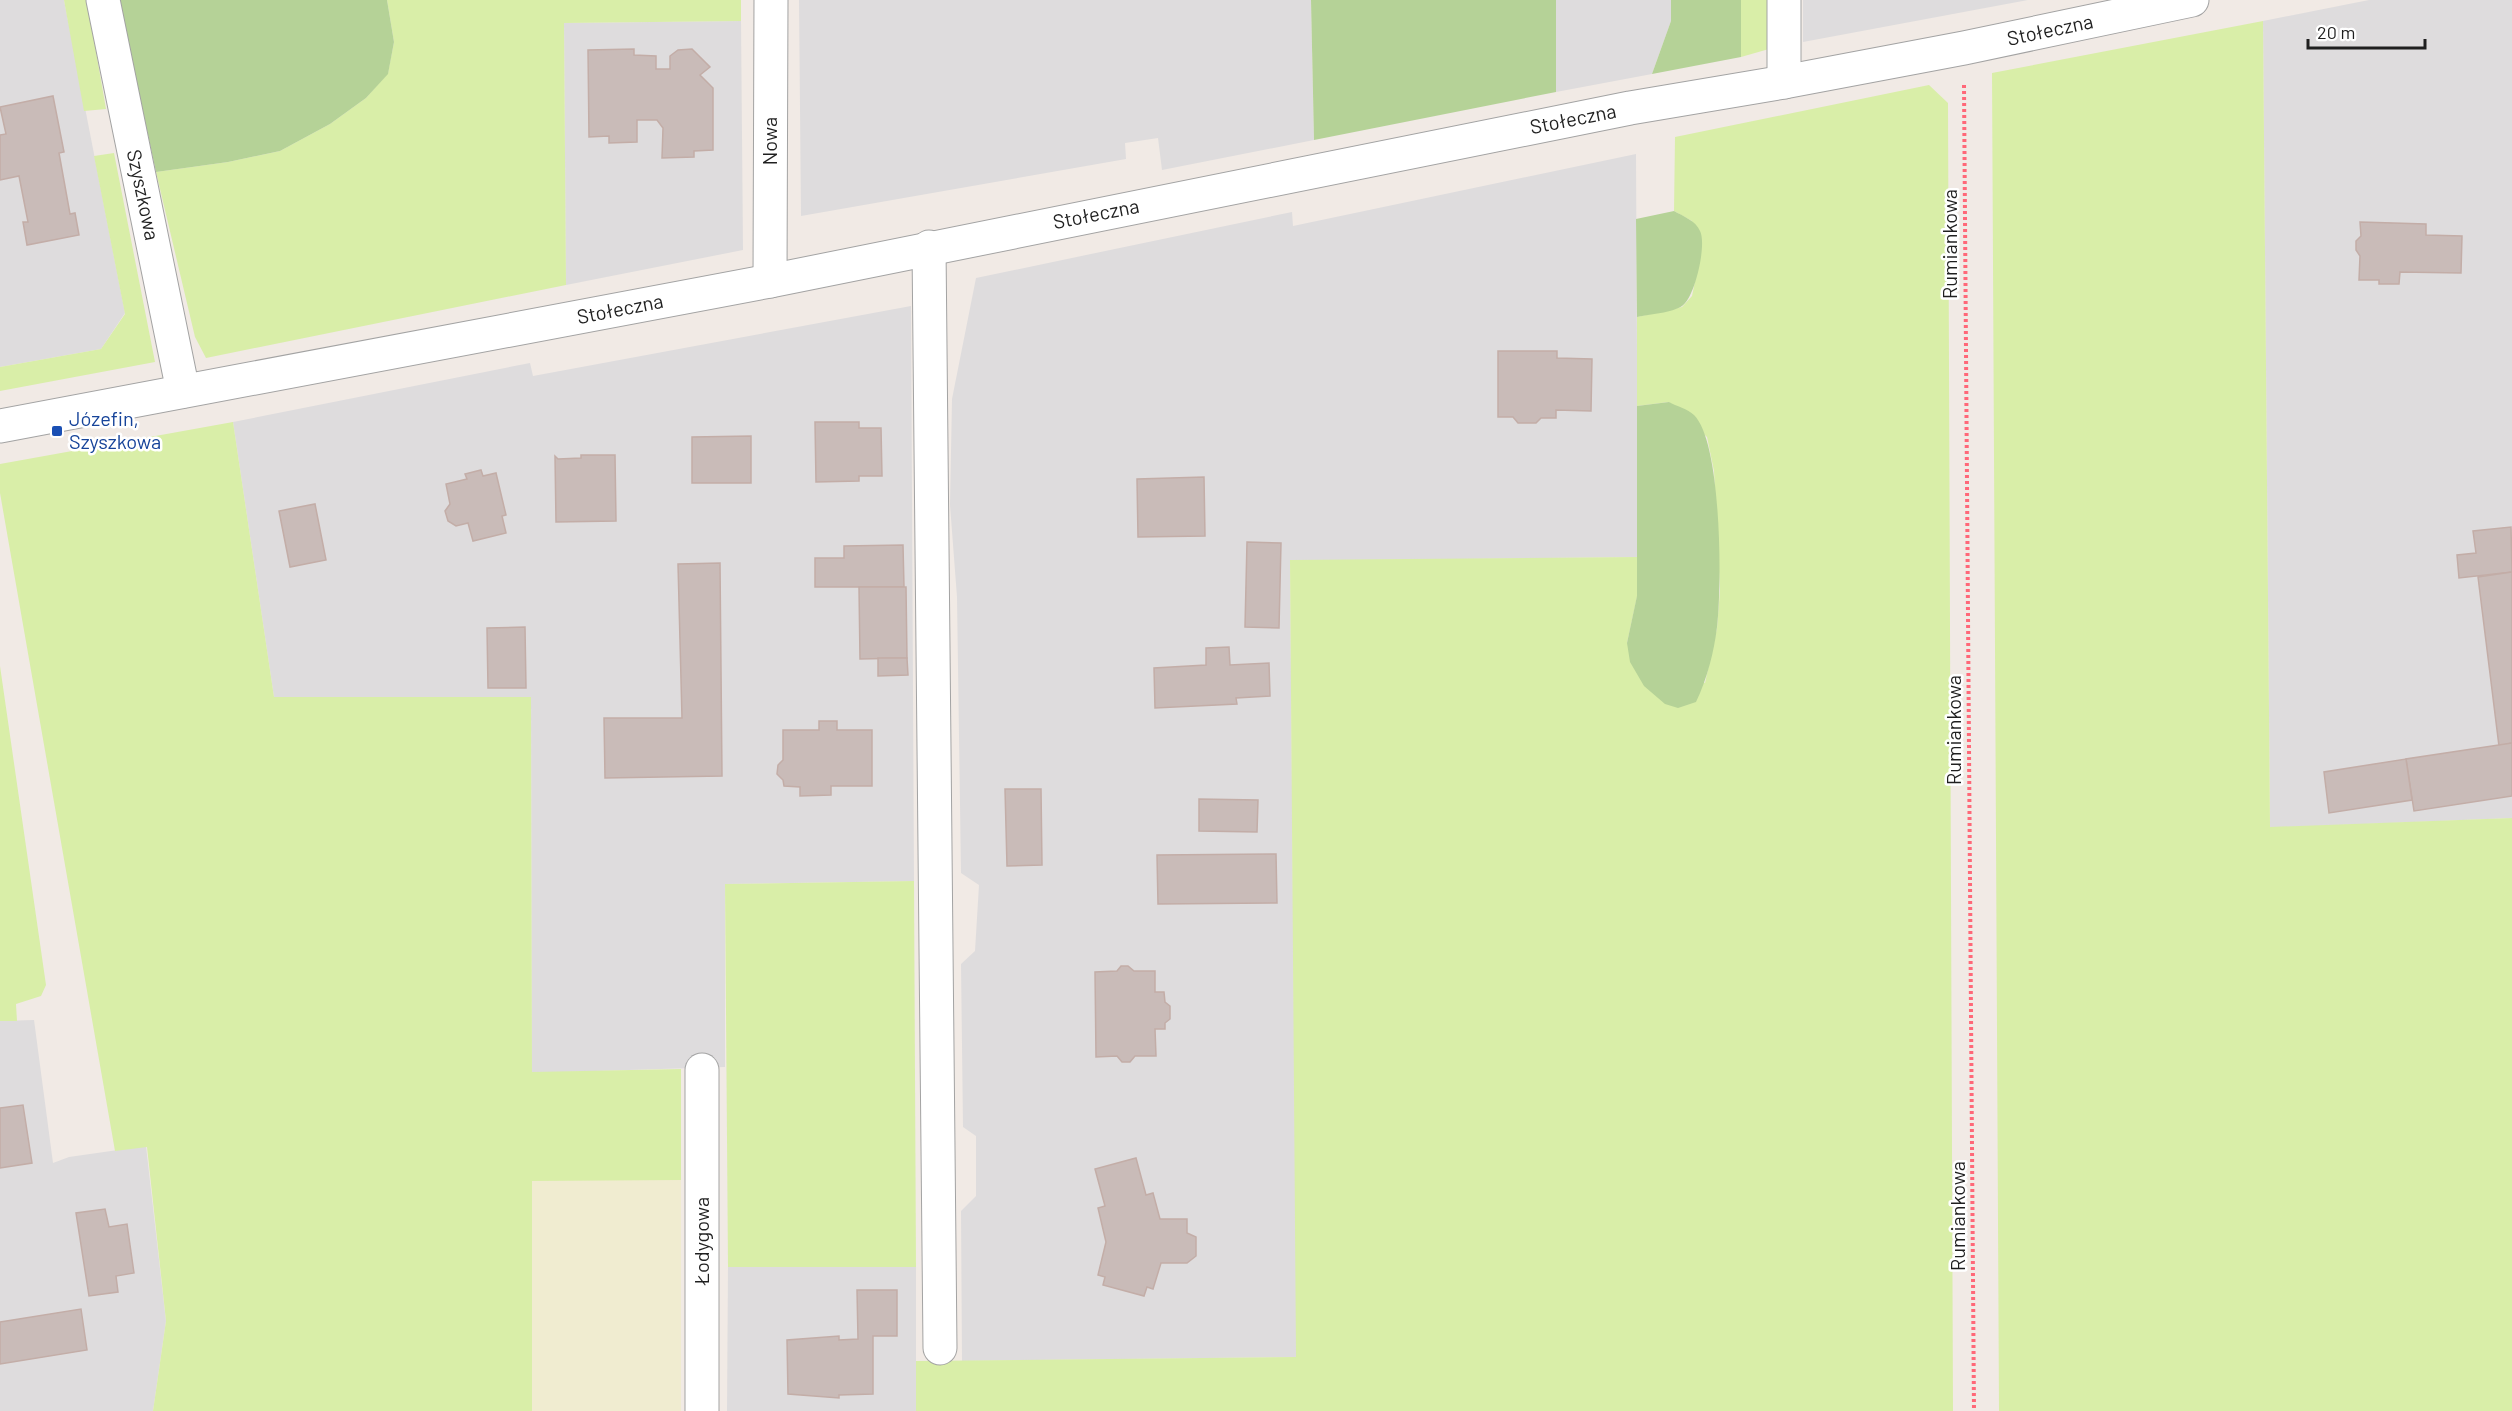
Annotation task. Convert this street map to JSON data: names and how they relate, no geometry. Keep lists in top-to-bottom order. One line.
{"streets":{"street":["Stołeczna","Nowa","Szyszkowa","Łodygowa"],"path":["Rumiankowa"]},"crossings":[["Stołeczna","Nowa"],["Stołeczna","Szyszkowa"],["Stołeczna","Rumiankowa"]],"places":{"transit":["Józefin, Szyszkowa"]},"scale_bar":"20 m"}
